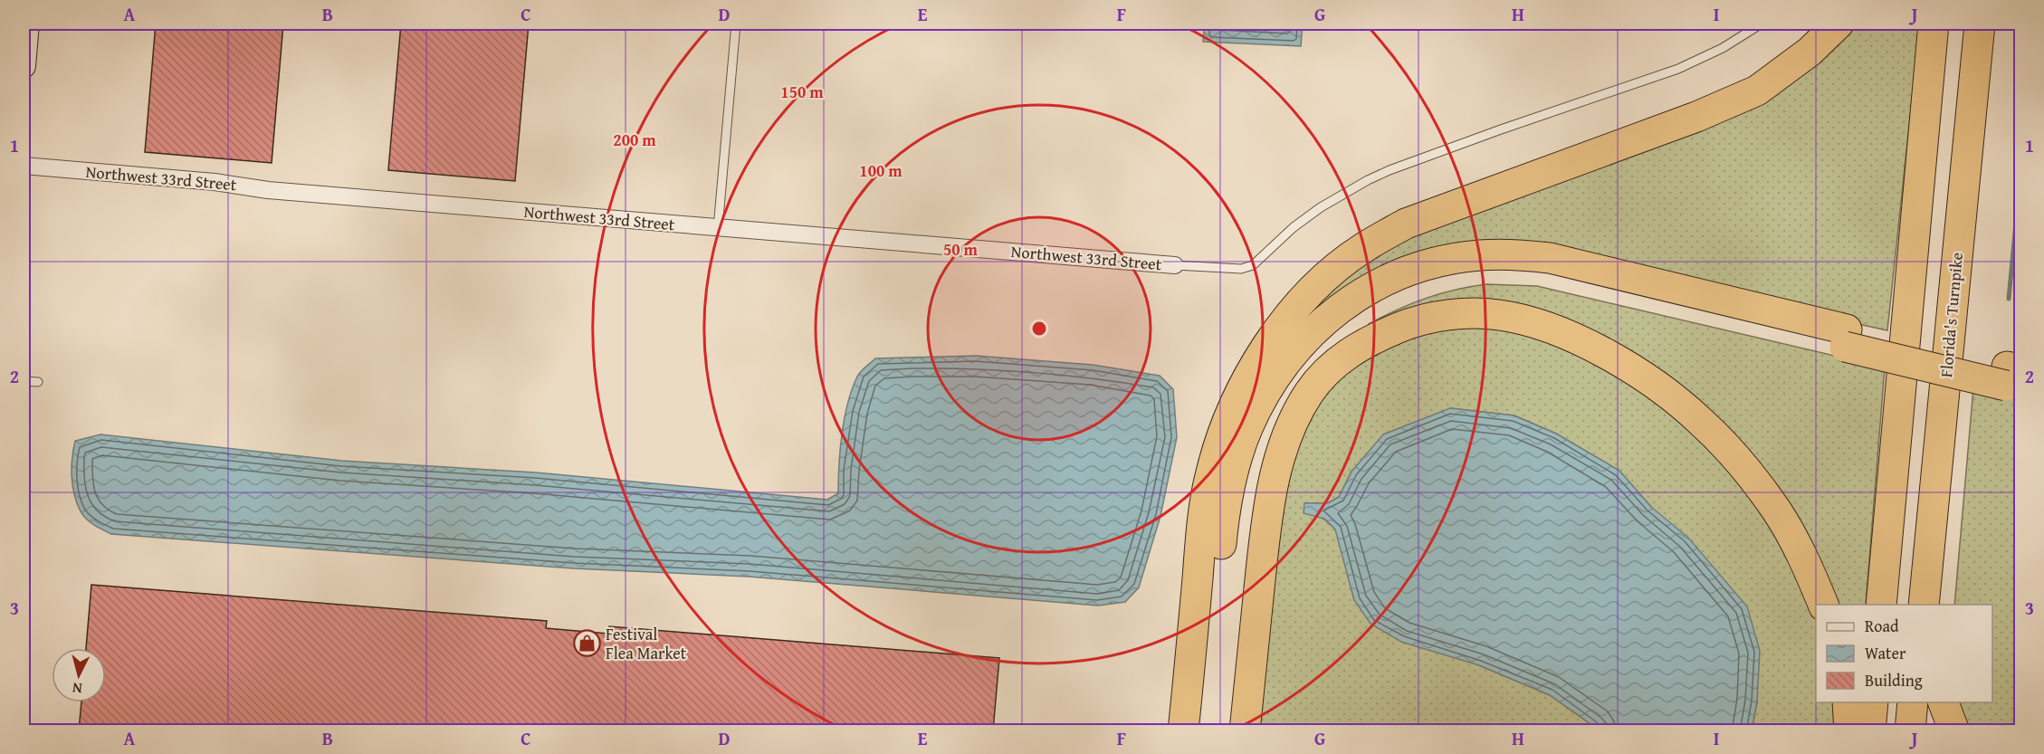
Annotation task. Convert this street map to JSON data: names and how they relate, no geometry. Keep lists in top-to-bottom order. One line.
{"streets":{"highway":["Florida's Turnpike"],"street":["Northwest 33rd Street"]},"places":{"shop":["Festival Flea Market"]},"legend":["Road","Water","Building"],"north":"bottom","grid":{"columns":["A","B","C","D","E","F","G","H","I","J"],"rows":["1","2","3"]},"rings":["150 m","200 m","100 m","50 m"]}
